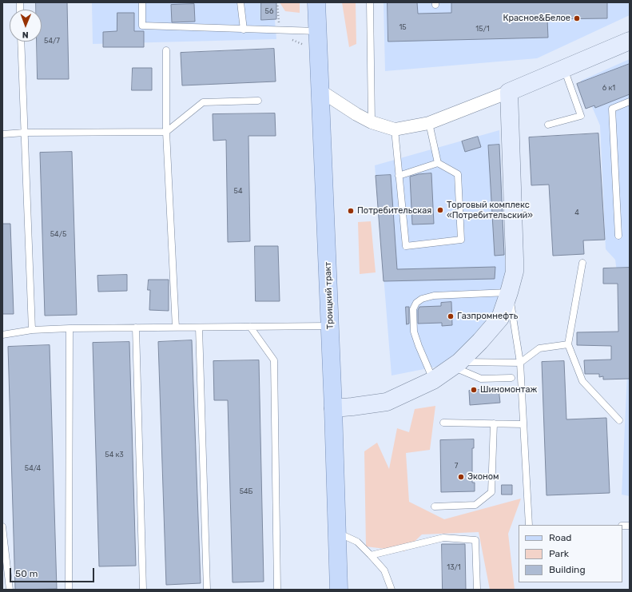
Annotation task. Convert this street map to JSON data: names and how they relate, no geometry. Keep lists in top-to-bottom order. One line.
{"streets":{"main road":["Троицкий тракт"]},"places":["Красное&Белое","Торговый комплекс «Потребительский»","Потребительская","Газпромнефть","Шиномонтаж","Эконом"],"house_numbers":["56","15","15/1","54/7","6 к1","54","4","54/5","54 к3","7","54/4","54Б","13/1"],"legend":["Road","Park","Building"],"scale_bar":"50 m","north":"bottom"}
